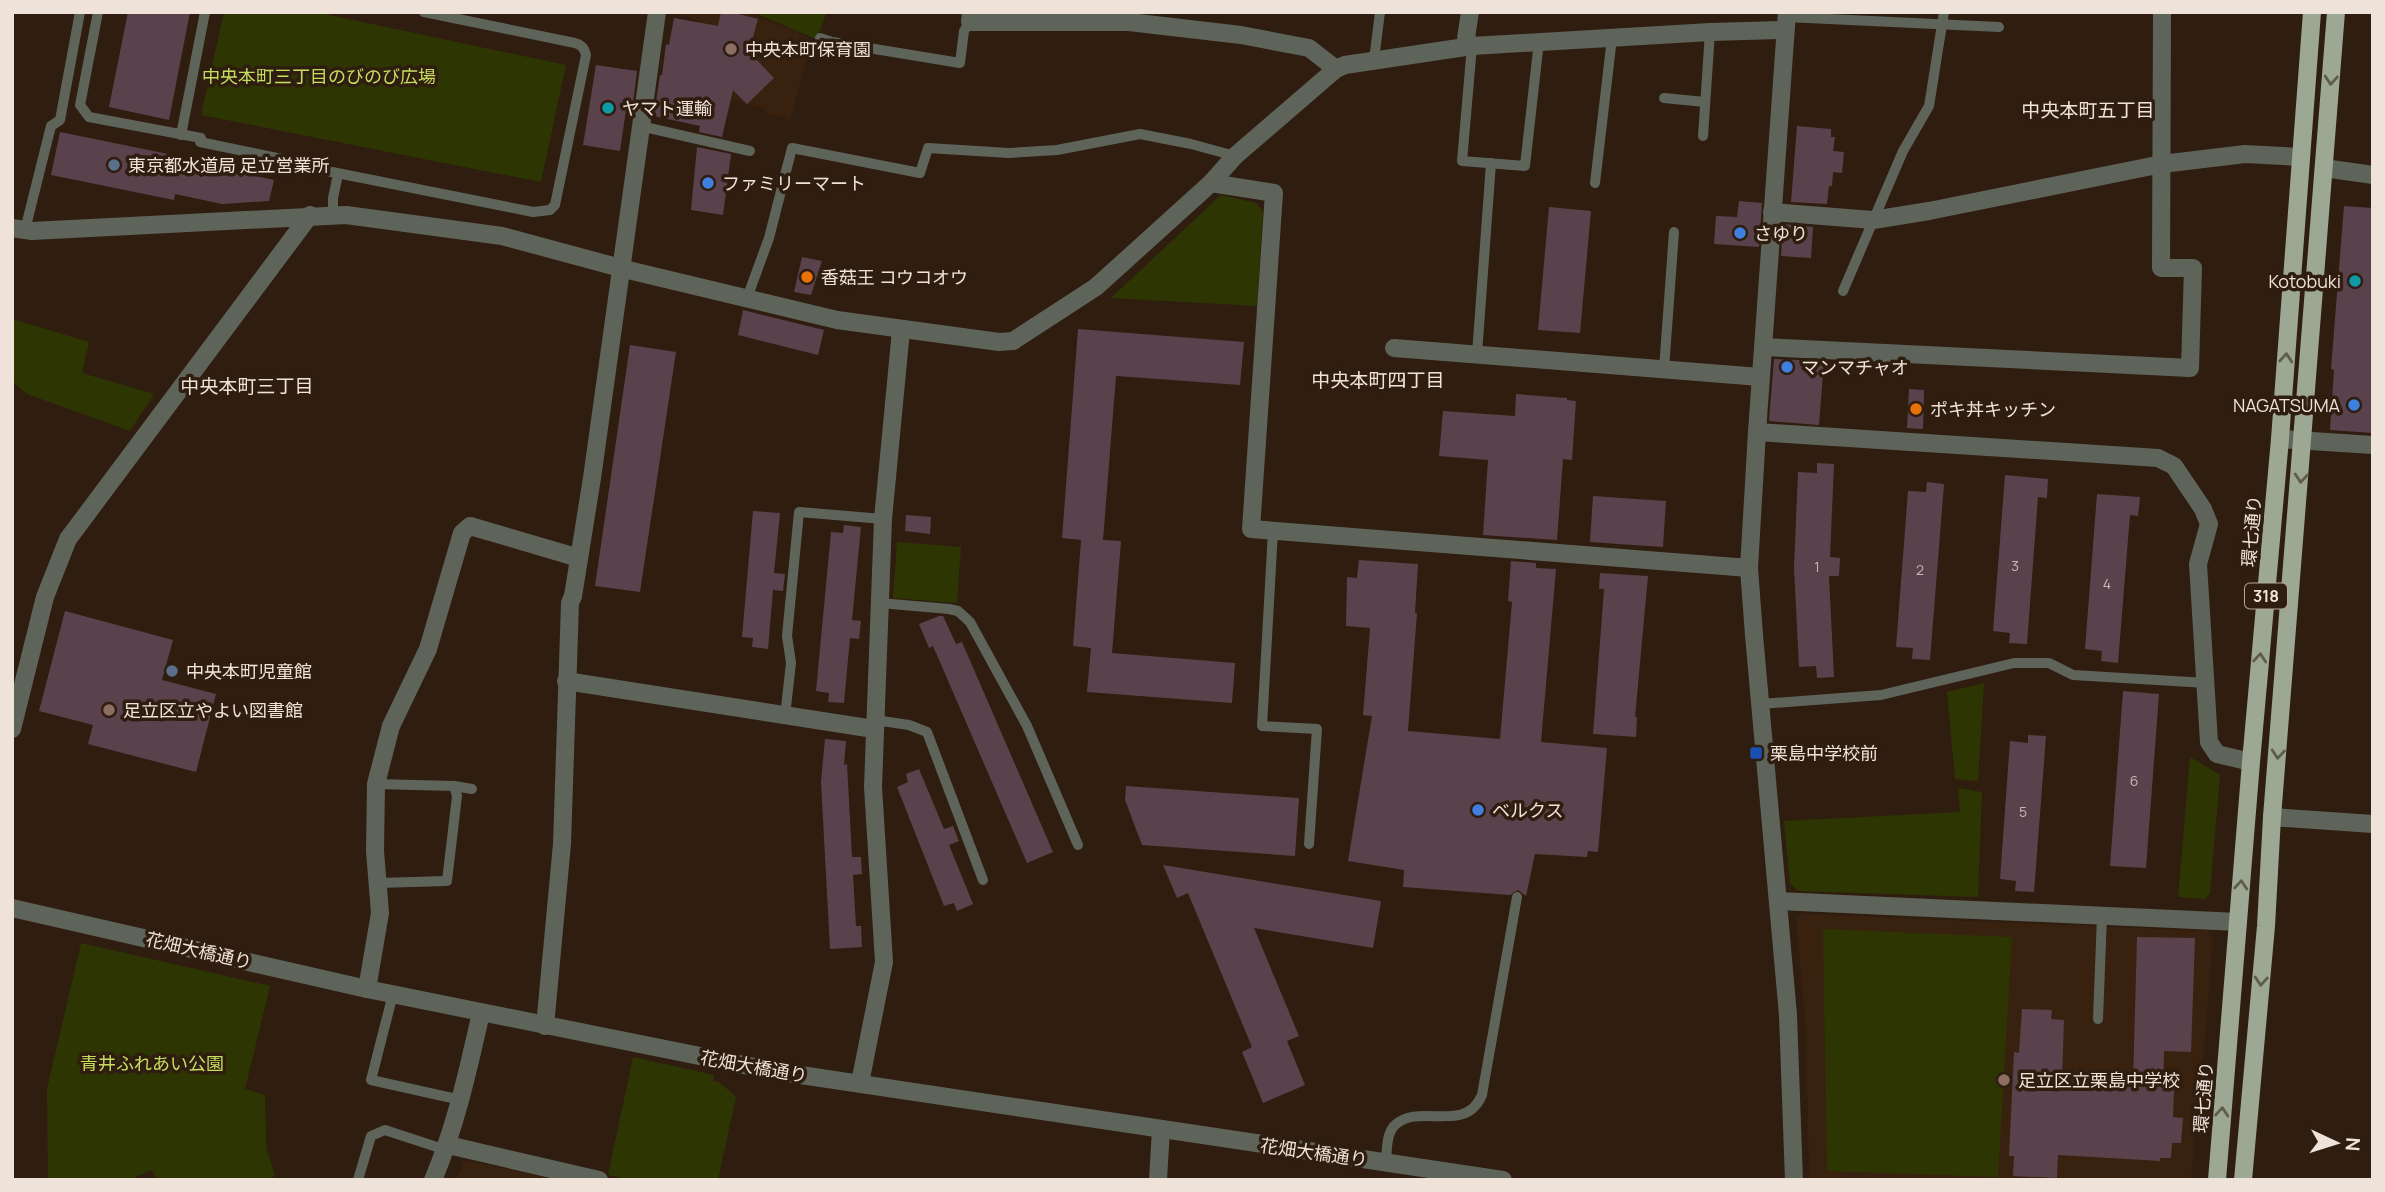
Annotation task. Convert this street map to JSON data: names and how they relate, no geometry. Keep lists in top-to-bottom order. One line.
{"streets":{"main road":["環七通り","318"],"street":["花畑大橋通り"]},"districts":["中央本町五丁目","中央本町四丁目","中央本町三丁目"],"parks":["中央本町三丁目のびのび広場","青井ふれあい公園"],"places":{"other":["中央本町保育園","ヤマト運輸","東京都水道局 足立営業所","ファミリーマート","さゆり","香菇王 コウコオウ","Kotobuki","マンマチャオ","NAGATSUMA","ポキ丼キッチン","中央本町児童館","足立区立やよい図書館","ベルクス","足立区立栗島中学校"],"transit":["栗島中学校前"]},"house_numbers":["3","1","2","4","6","5"],"north":"right"}
